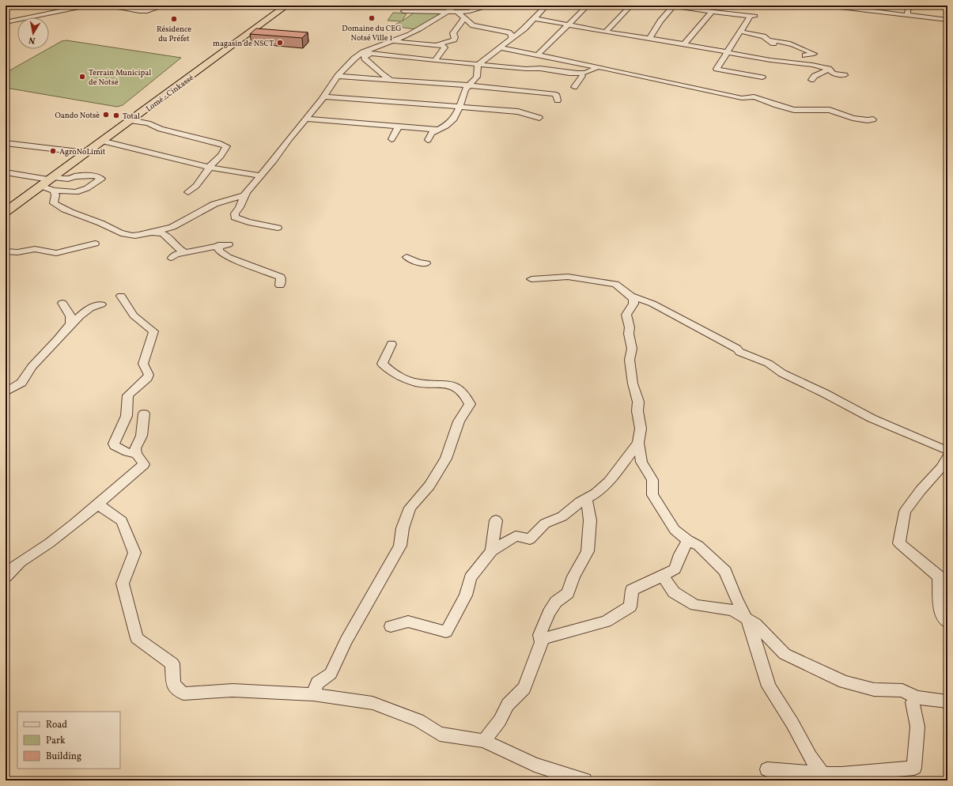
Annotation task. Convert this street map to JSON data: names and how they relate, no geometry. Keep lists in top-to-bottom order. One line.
{"streets":{"highway":["Lomé - Cinkassé"]},"places":["Domaine du CEG Notsé Ville 1","Résidence du Préfet","magasin de NSCT","Terrain Municipal de Notsé","Oando Notsè","Total","AgroNoLimit"],"legend":["Road","Park","Building"],"north":"bottom"}
